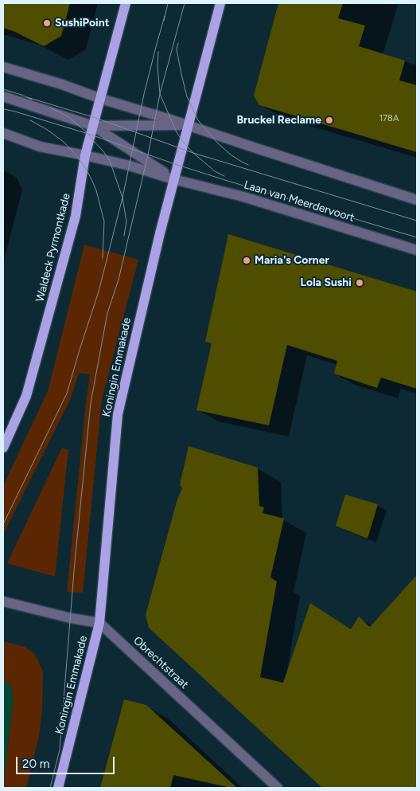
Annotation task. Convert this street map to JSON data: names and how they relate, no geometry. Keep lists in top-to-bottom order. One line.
{"streets":{"main road":["Waldeck Pyrmontkade","Koningin Emmakade"],"street":["Laan van Meerdervoort","Obrechtstraat"]},"crossings":[["Laan van Meerdervoort","Waldeck Pyrmontkade"],["Laan van Meerdervoort","Koningin Emmakade"],["Koningin Emmakade","Obrechtstraat"]],"places":["SushiPoint","Bruckel Reclame","Maria's Corner","Lola Sushi"],"house_numbers":["178A"],"scale_bar":"20 m"}
